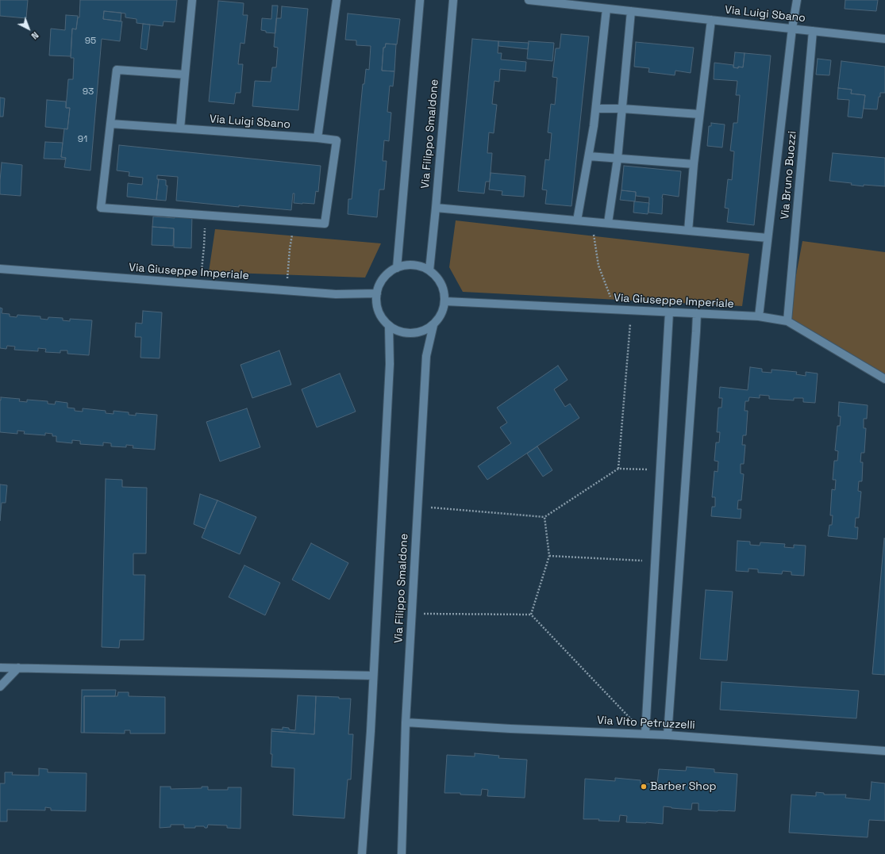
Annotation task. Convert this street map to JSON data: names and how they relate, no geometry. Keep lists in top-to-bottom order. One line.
{"streets":{"street":["Via Luigi Sbano","Via Filippo Smaldone","Via Bruno Buozzi","Via Giuseppe Imperiale","Via Vito Petruzzelli"]},"crossings":[["Via Luigi Sbano","Via Bruno Buozzi"],["Via Filippo Smaldone","Via Giuseppe Imperiale"],["Via Filippo Smaldone","Via Vito Petruzzelli"],["Via Bruno Buozzi","Via Giuseppe Imperiale"]],"places":["Barber Shop"],"house_numbers":["95","93","91"],"north":"bottom right"}
